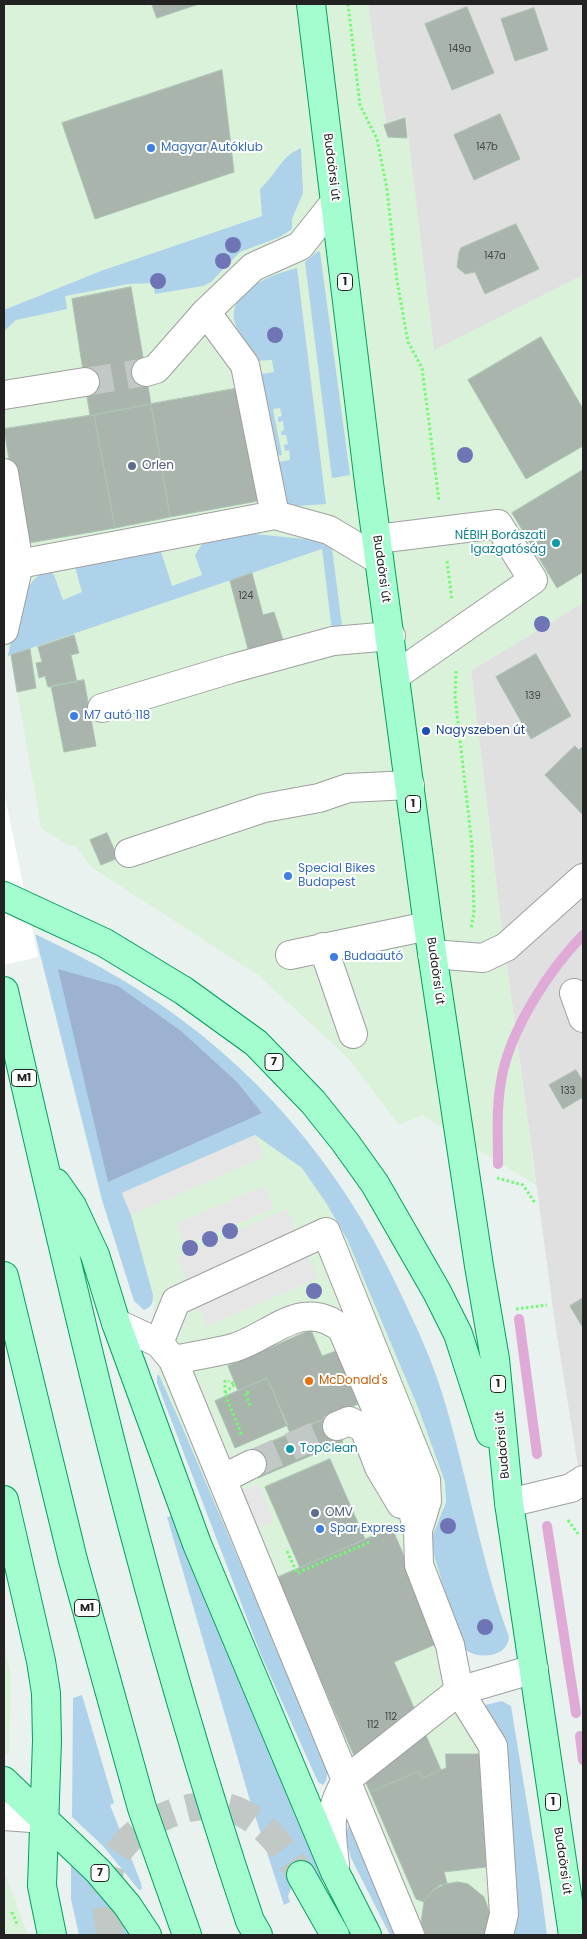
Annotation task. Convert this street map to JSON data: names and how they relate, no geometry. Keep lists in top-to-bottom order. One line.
{"streets":{"main road":["Budaörsi út","1","7","M1"]},"crossings":[["Budaörsi út","7"]],"places":["Magyar Autóklub","Orlen","NÉBIH Borászati Igazgatóság","M7 autó 118","Nagyszeben út","Special Bikes Budapest","Budaautó","McDonald's","TopClean","OMV","Spar Express"],"house_numbers":["149a","147b","147a","124","139","133","112","112"]}
